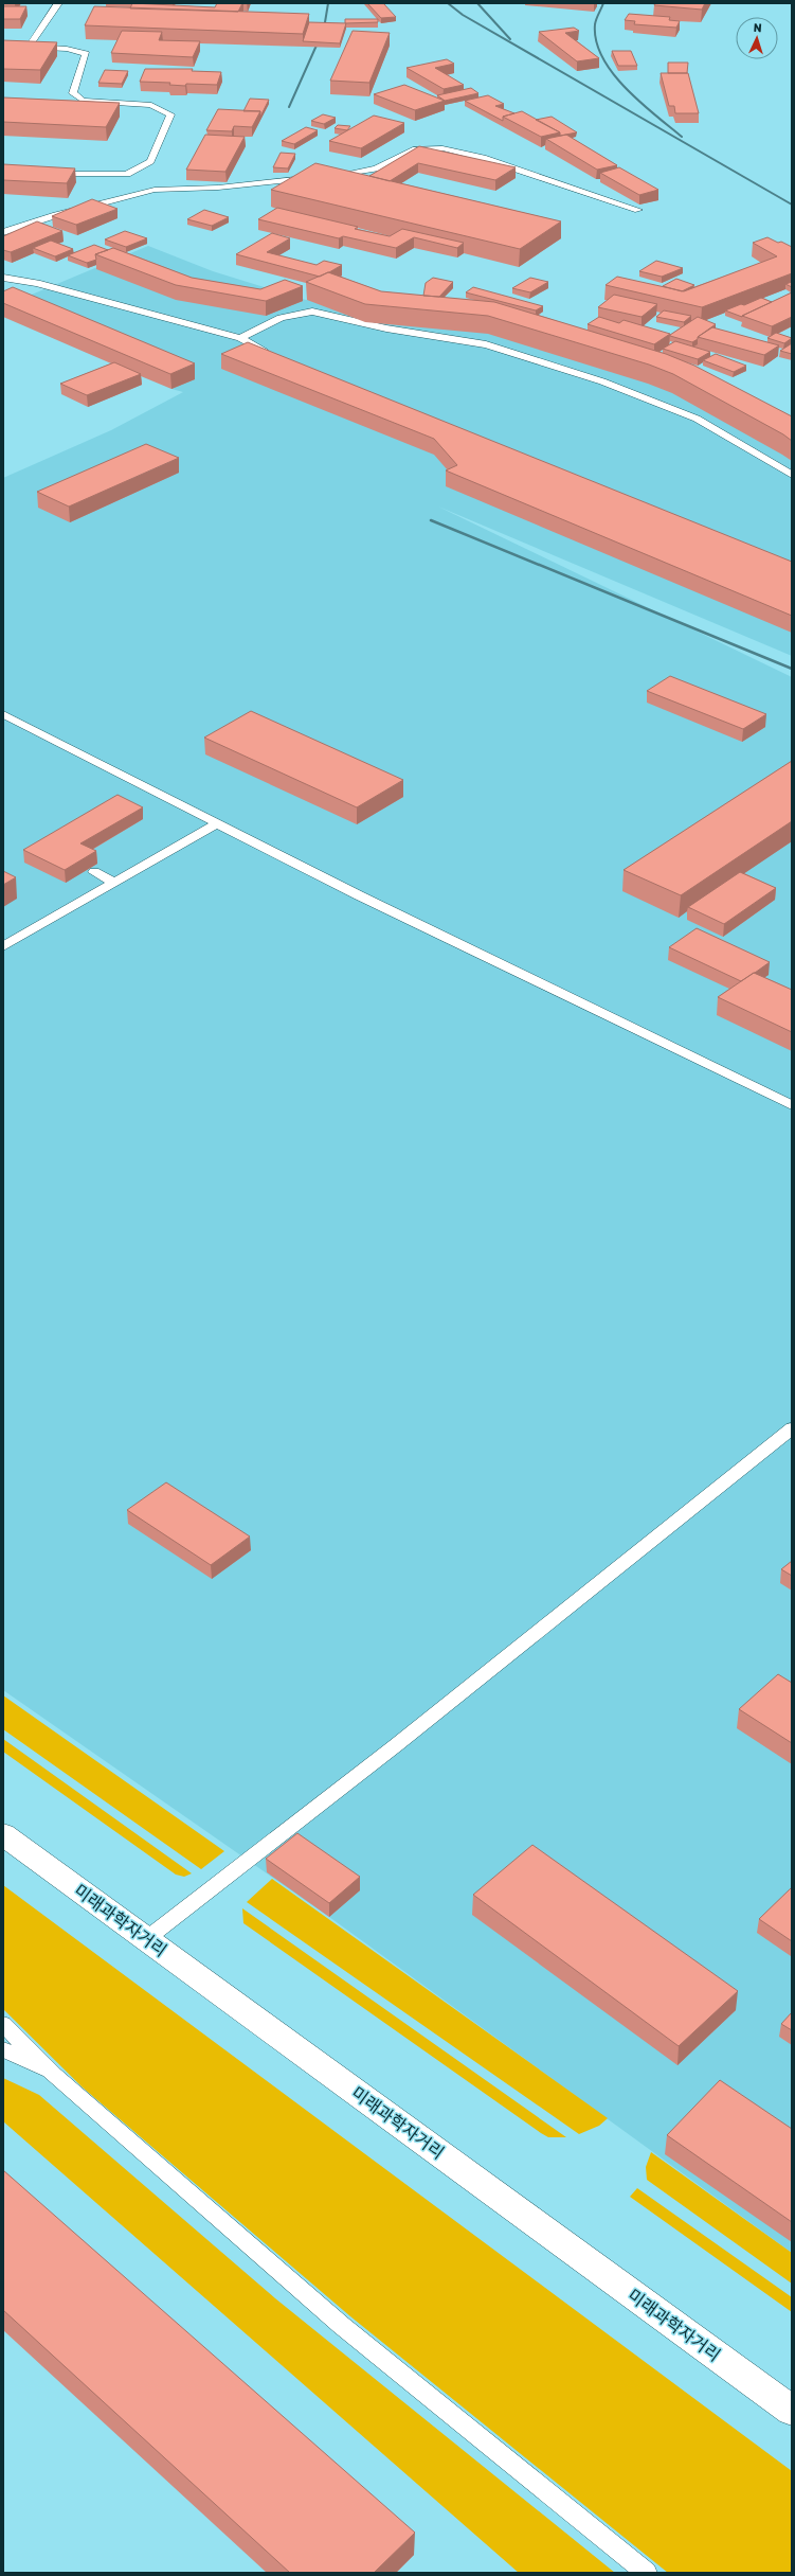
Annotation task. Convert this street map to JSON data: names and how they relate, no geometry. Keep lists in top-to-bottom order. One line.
{"streets":{"main road":["미래과학자거리"]},"north":"top"}
